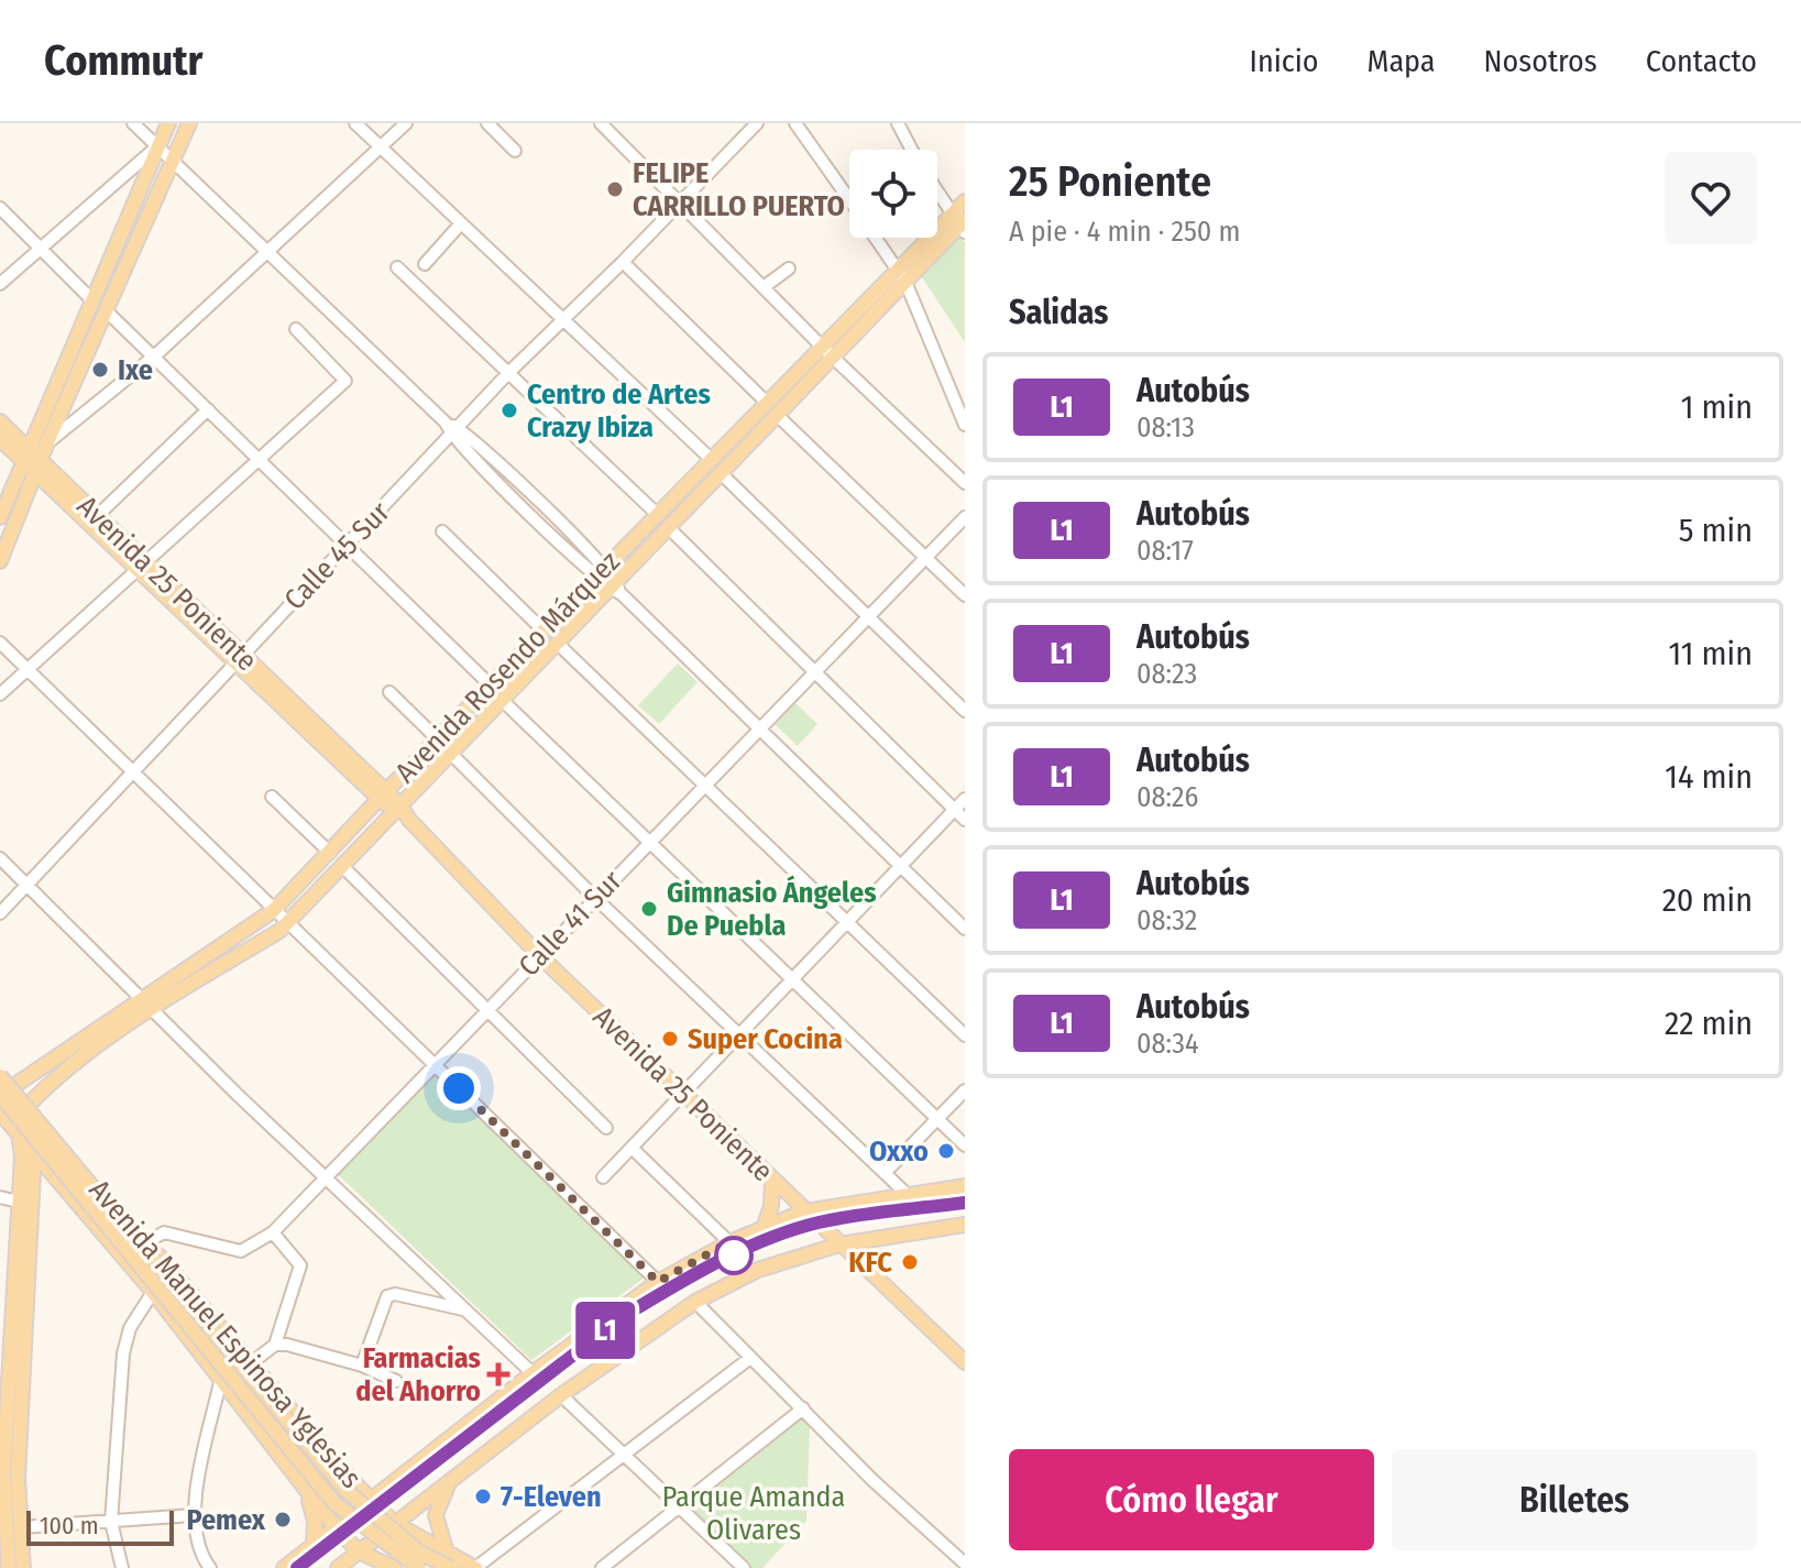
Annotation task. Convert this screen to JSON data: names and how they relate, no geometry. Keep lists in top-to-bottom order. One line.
{"streets":{"main road":["Avenida 25 Poniente","Avenida Rosendo Márquez","Avenida Manuel Espinosa Yglesias"],"street":["Calle 45 Sur","Calle 41 Sur"]},"crossings":[["Calle 45 Sur","Avenida 25 Poniente"],["Avenida 25 Poniente","Avenida Rosendo Márquez"],["Avenida 25 Poniente","Calle 41 Sur"],["Avenida Rosendo Márquez","Avenida Manuel Espinosa Yglesias"],["Calle 41 Sur","Avenida Manuel Espinosa Yglesias"]],"parks":["Parque Amanda Olivares"],"places":{"other":["FELIPE CARRILLO PUERTO","Ixe","Centro de Artes Crazy Ibiza","Gimnasio Ángeles De Puebla","Super Cocina","Oxxo","KFC","7-Eleven","Pemex"],"health":["Farmacias del Ahorro"]},"lines":["bus line L1"],"scale_bar":"100 m","page":{"header":"Commutr","nav":["Inicio","Mapa","Nosotros","Contacto"],"on_map":"L1","heading":[["25 Poniente","A pie · 4 min · 250 m"],"Salidas"],"list":[{"mark":"L1","name":"Autobús","note":"08:13","value":"1 min"},{"mark":"L1","name":"Autobús","note":"08:17","value":"5 min"},{"mark":"L1","name":"Autobús","note":"08:23","value":"11 min"},{"mark":"L1","name":"Autobús","note":"08:26","value":"14 min"},{"mark":"L1","name":"Autobús","note":"08:32","value":"20 min"},{"mark":"L1","name":"Autobús","note":"08:34","value":"22 min"}],"buttons":["Cómo llegar","Billetes"],"scale":"100 m"}}
